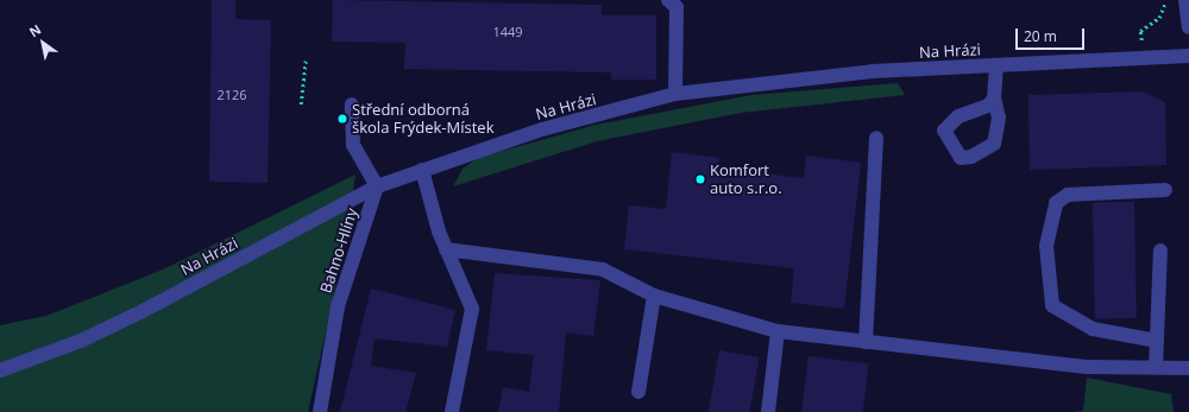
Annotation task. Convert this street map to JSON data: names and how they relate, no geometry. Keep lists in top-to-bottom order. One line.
{"streets":{"street":["Na Hrázi","Bahno-Hlíny"]},"crossings":[["Na Hrázi","Bahno-Hlíny"]],"places":["Střední odborná škola Frýdek-Místek","Komfort auto s.r.o."],"house_numbers":["1449","2126"],"scale_bar":"20 m","north":"top left"}
